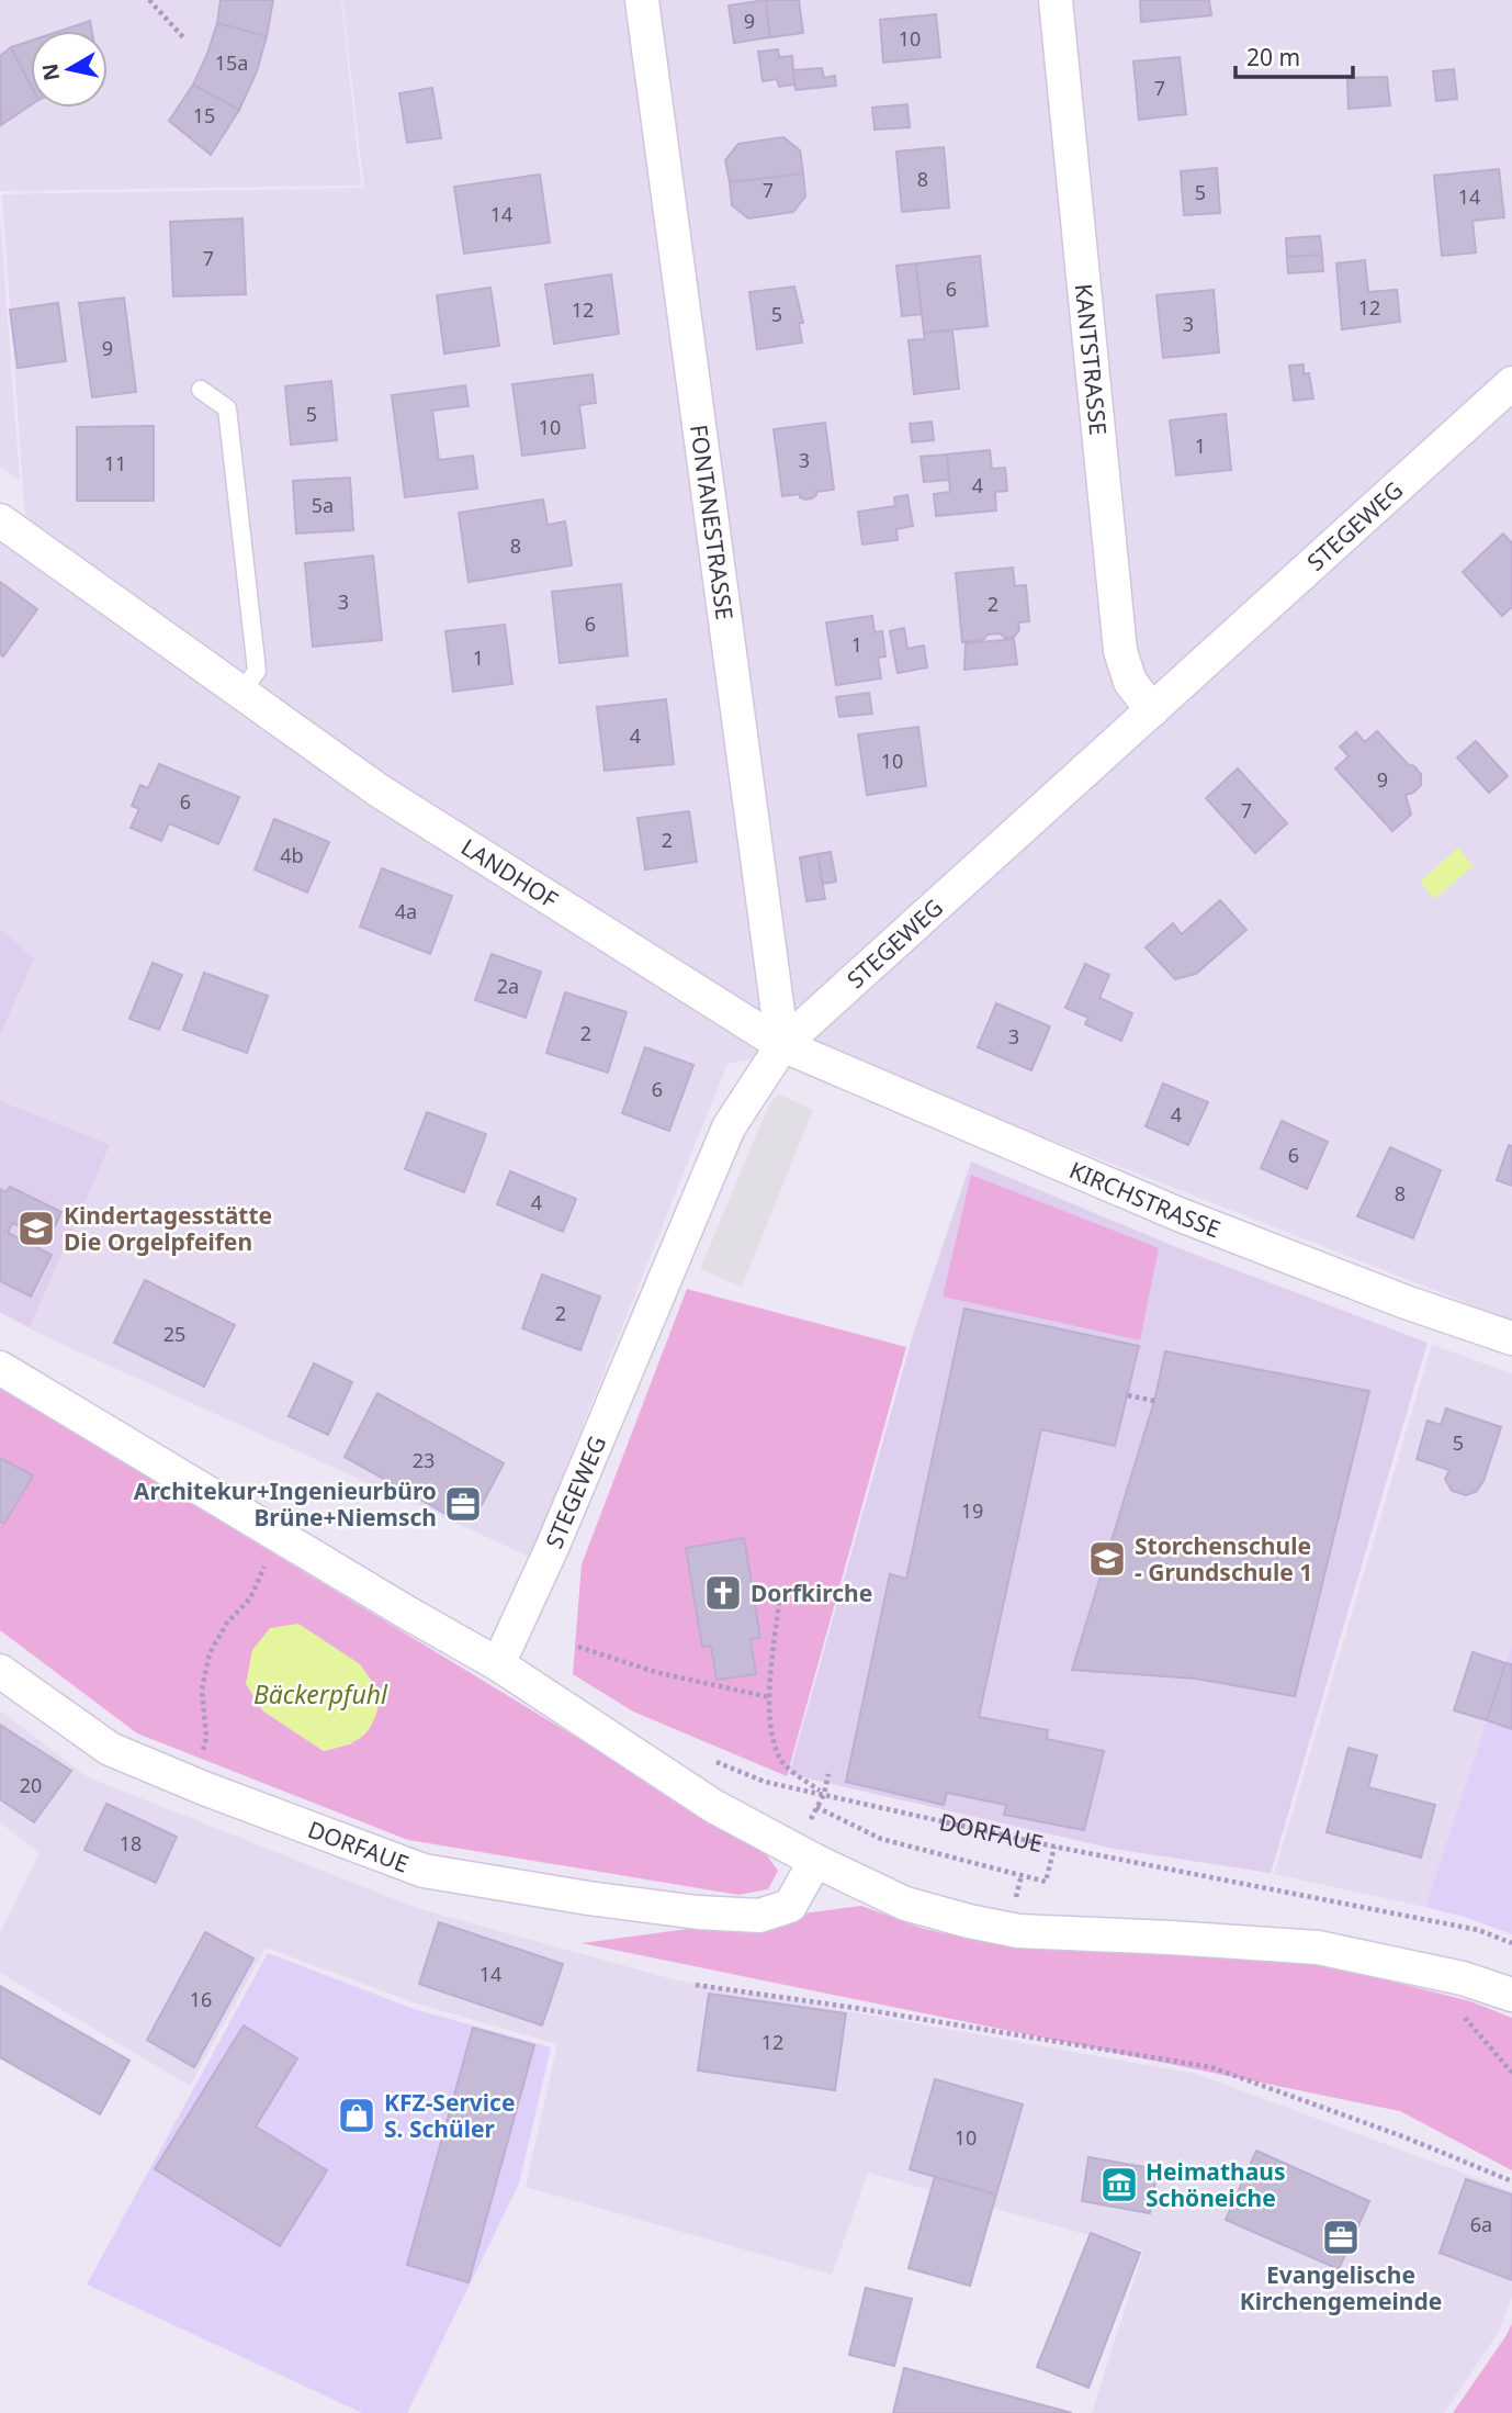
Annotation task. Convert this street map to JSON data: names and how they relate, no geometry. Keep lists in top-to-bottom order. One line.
{"streets":{"street":["KANTSTRASSE","FONTANESTRASSE","STEGEWEG","LANDHOF","KIRCHSTRASSE","DORFAUE"]},"crossings":[["KANTSTRASSE","STEGEWEG"],["FONTANESTRASSE","STEGEWEG"],["FONTANESTRASSE","LANDHOF"],["FONTANESTRASSE","KIRCHSTRASSE"],["STEGEWEG","LANDHOF"],["STEGEWEG","KIRCHSTRASSE"],["LANDHOF","KIRCHSTRASSE"]],"water":["Bäckerpfuhl"],"places":{"school or university":["Kindertagesstätte Die Orgelpfeifen","Storchenschule - Grundschule 1"],"office":["Architekur+Ingenieurbüro Brüne+Niemsch","Evangelische Kirchengemeinde"],"church":["Dorfkirche"],"shop":["KFZ-Service S. Schüler"],"museum":["Heimathaus Schöneiche"]},"house_numbers":["9","10","15a","7","15","8","7","5","14","14","7","6","12","12","5","3","9","5","10","1","3","11","4","5a","8","3","2","6","1","1","4","10","9","6","7","2","4b","4a","2a","2","3","6","4","6","8","4","2","25","5","23","19","20","18","14","16","12","10","6a"],"scale_bar":"20 m","north":"left"}
